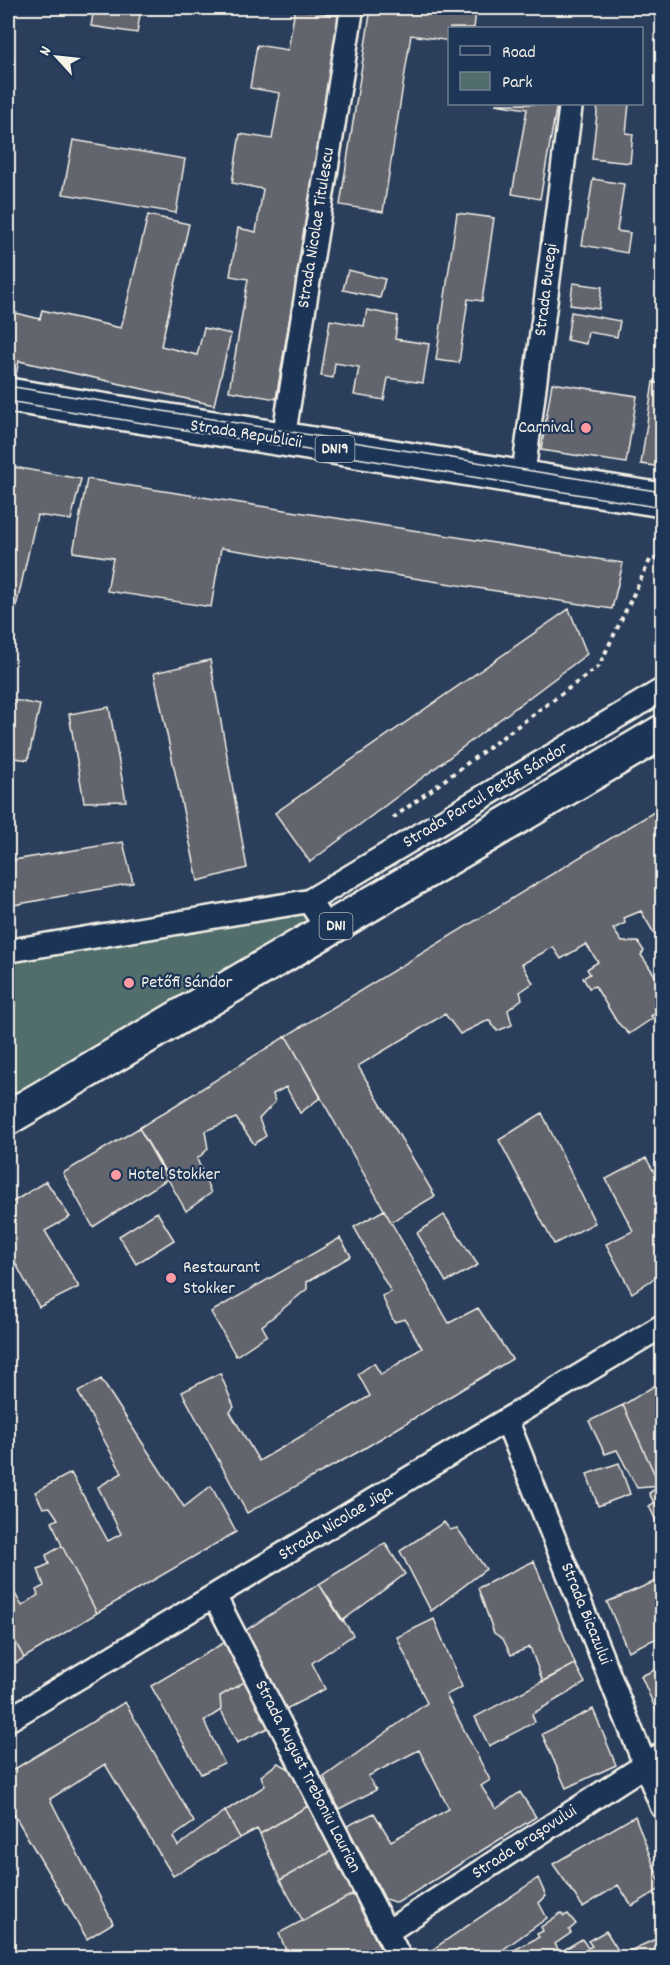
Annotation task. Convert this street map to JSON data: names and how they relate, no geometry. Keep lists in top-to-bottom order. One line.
{"streets":{"main road":["Strada Republicii","DN19","Strada Parcul Petőfi Sándor","DN1"],"street":["Strada Nicolae Titulescu","Strada Bucegi","Strada Nicolae Jiga","Strada Bicazului","Strada August Treboniu Laurian","Strada Brașovului"]},"crossings":[["Strada Nicolae Titulescu","Strada Republicii"],["Strada Bucegi","Strada Republicii"],["Strada Nicolae Jiga","Strada Bicazului"],["Strada Nicolae Jiga","Strada August Treboniu Laurian"],["Strada Bicazului","Strada Brașovului"],["Strada August Treboniu Laurian","Strada Brașovului"]],"places":["Carnival","Petőfi Sándor","Hotel Stokker","Restaurant Stokker"],"legend":["Road","Park"],"north":"top left"}
